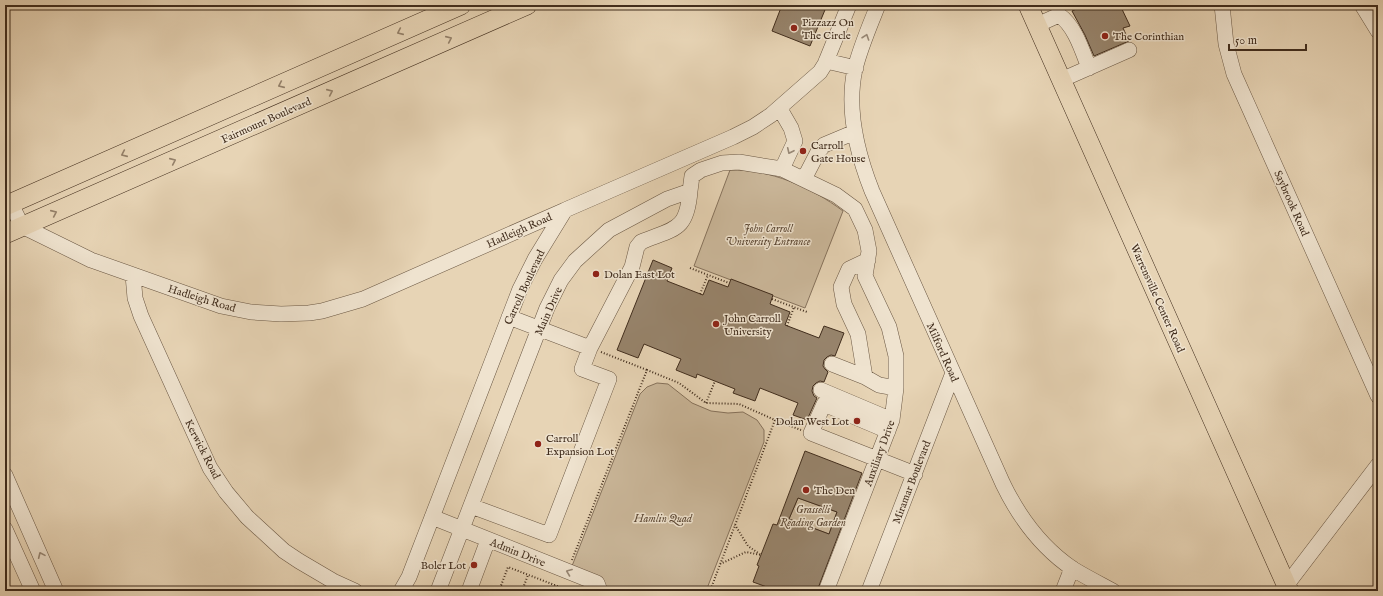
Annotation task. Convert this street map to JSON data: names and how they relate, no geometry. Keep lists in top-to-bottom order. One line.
{"streets":{"main road":["Fairmount Boulevard","Warrensville Center Road"],"street":["Saybrook Road","Hadleigh Road","Carroll Boulevard","Main Drive","Milford Road","Kerwick Road","Auxiliary Drive","Miramar Boulevard","Admin Drive"]},"crossings":[["Fairmount Boulevard","Hadleigh Road"],["Hadleigh Road","Carroll Boulevard"],["Hadleigh Road","Kerwick Road"],["Carroll Boulevard","Admin Drive"],["Main Drive","Admin Drive"],["Milford Road","Miramar Boulevard"]],"one_way":["Admin Drive"],"parks":["John Carroll University Entrance","Grasselli Reading Garden","Hamlin Quad"],"places":["Pizzazz On The Circle","The Corinthian","Carroll Gate House","Dolan East Lot","John Carroll University","Dolan West Lot","Carroll Expansion Lot","The Den","Boler Lot"],"scale_bar":"50 m"}
